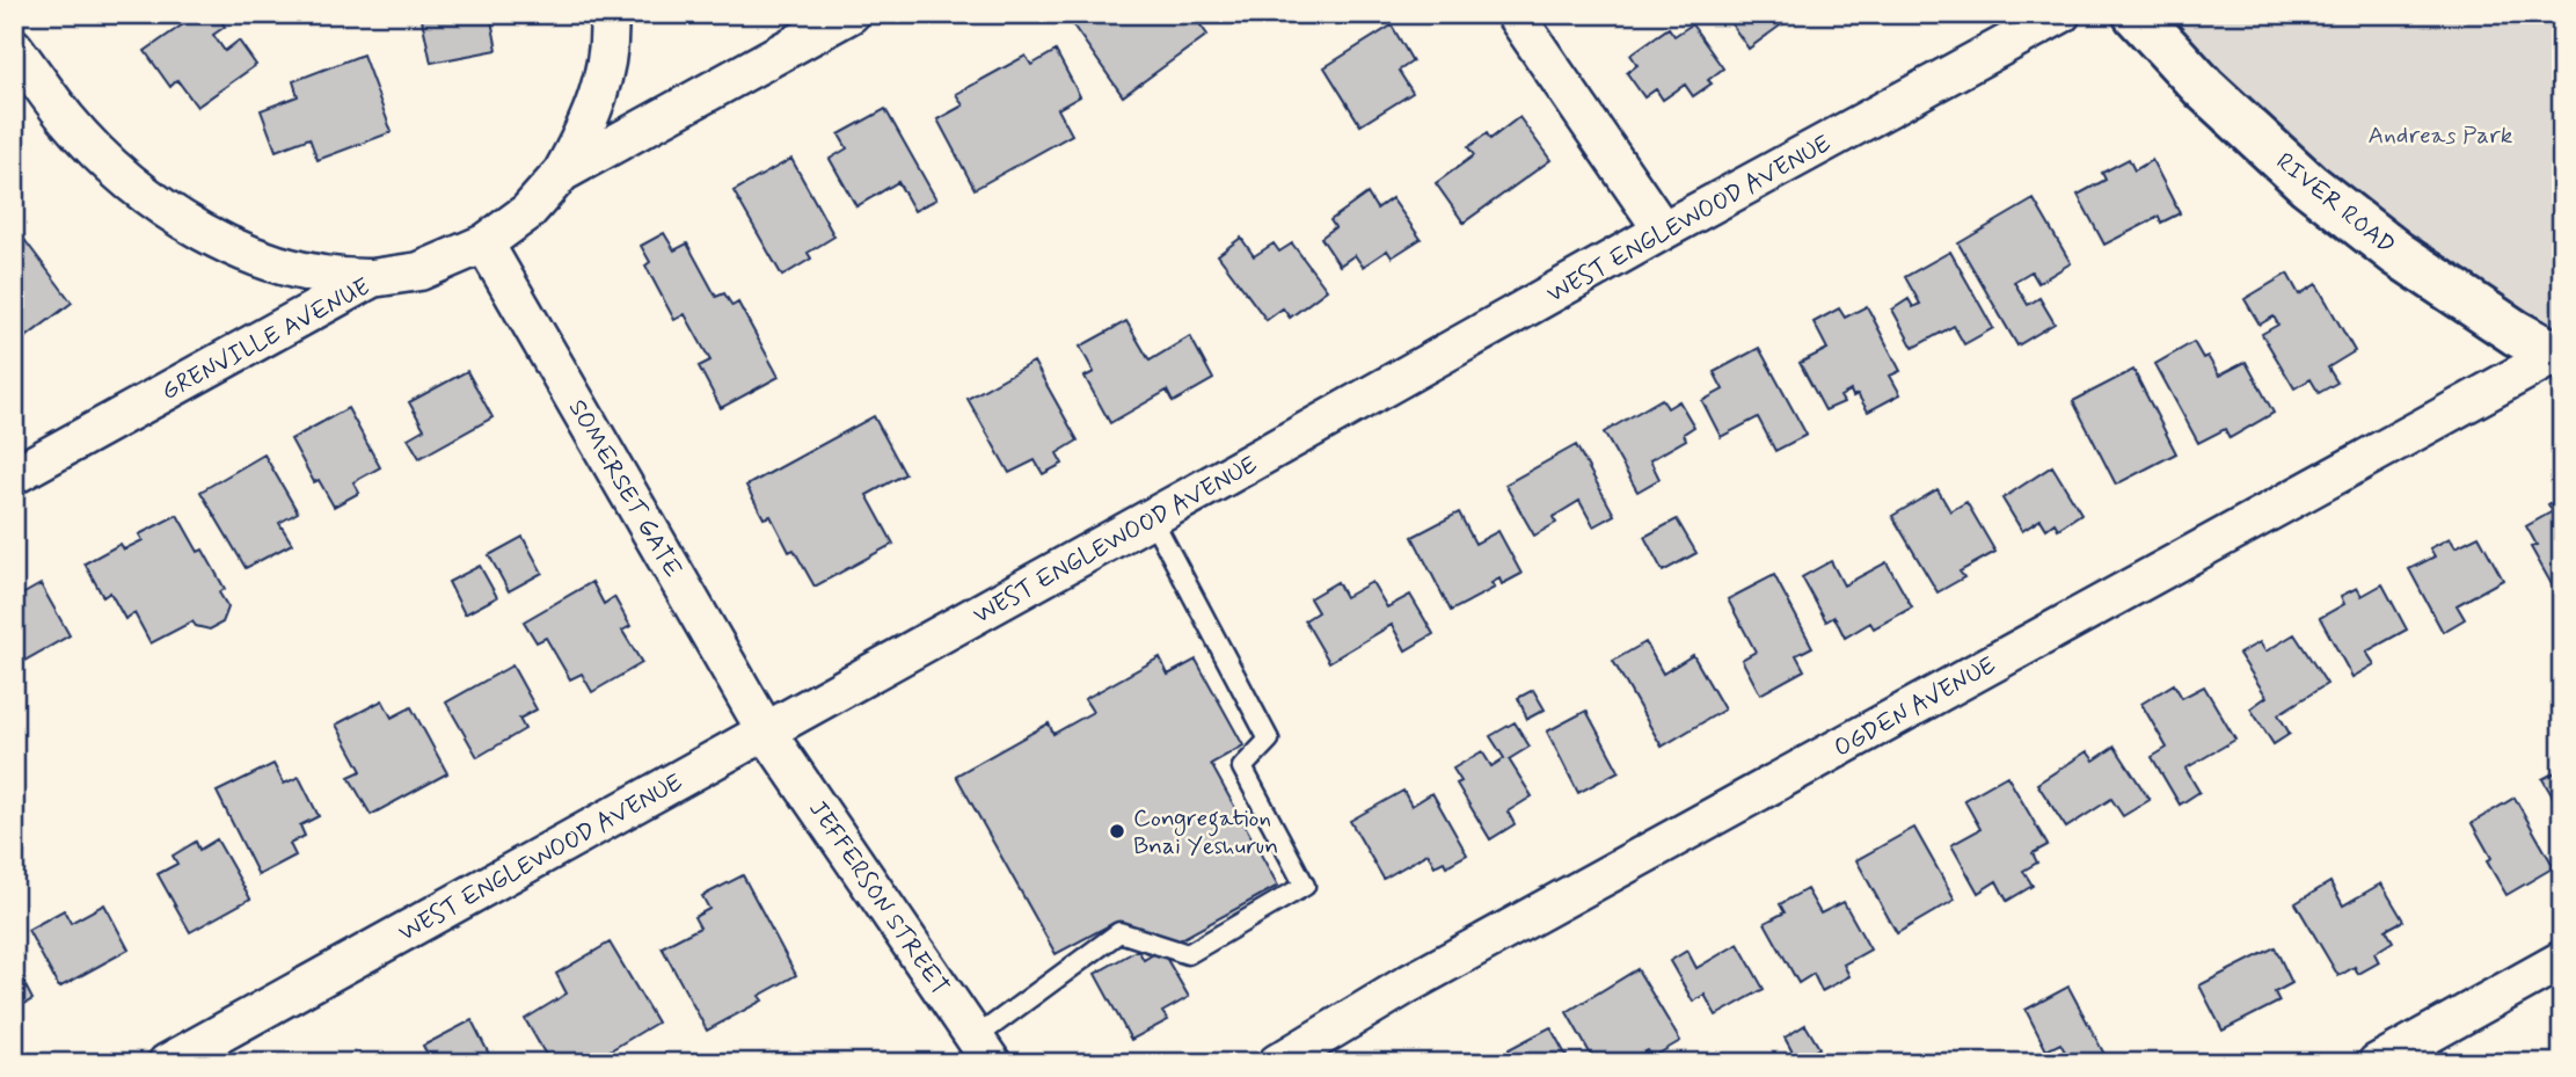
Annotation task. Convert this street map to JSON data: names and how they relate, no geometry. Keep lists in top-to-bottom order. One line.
{"streets":{"main road":["RIVER ROAD"],"street":["WEST ENGLEWOOD AVENUE","GRENVILLE AVENUE","SOMERSET GATE","OGDEN AVENUE","JEFFERSON STREET"]},"crossings":[["RIVER ROAD","OGDEN AVENUE"],["WEST ENGLEWOOD AVENUE","SOMERSET GATE"],["WEST ENGLEWOOD AVENUE","JEFFERSON STREET"],["GRENVILLE AVENUE","SOMERSET GATE"],["SOMERSET GATE","JEFFERSON STREET"]],"parks":["Andreas Park"],"places":["Congregation Bnai Yeshurun"]}
